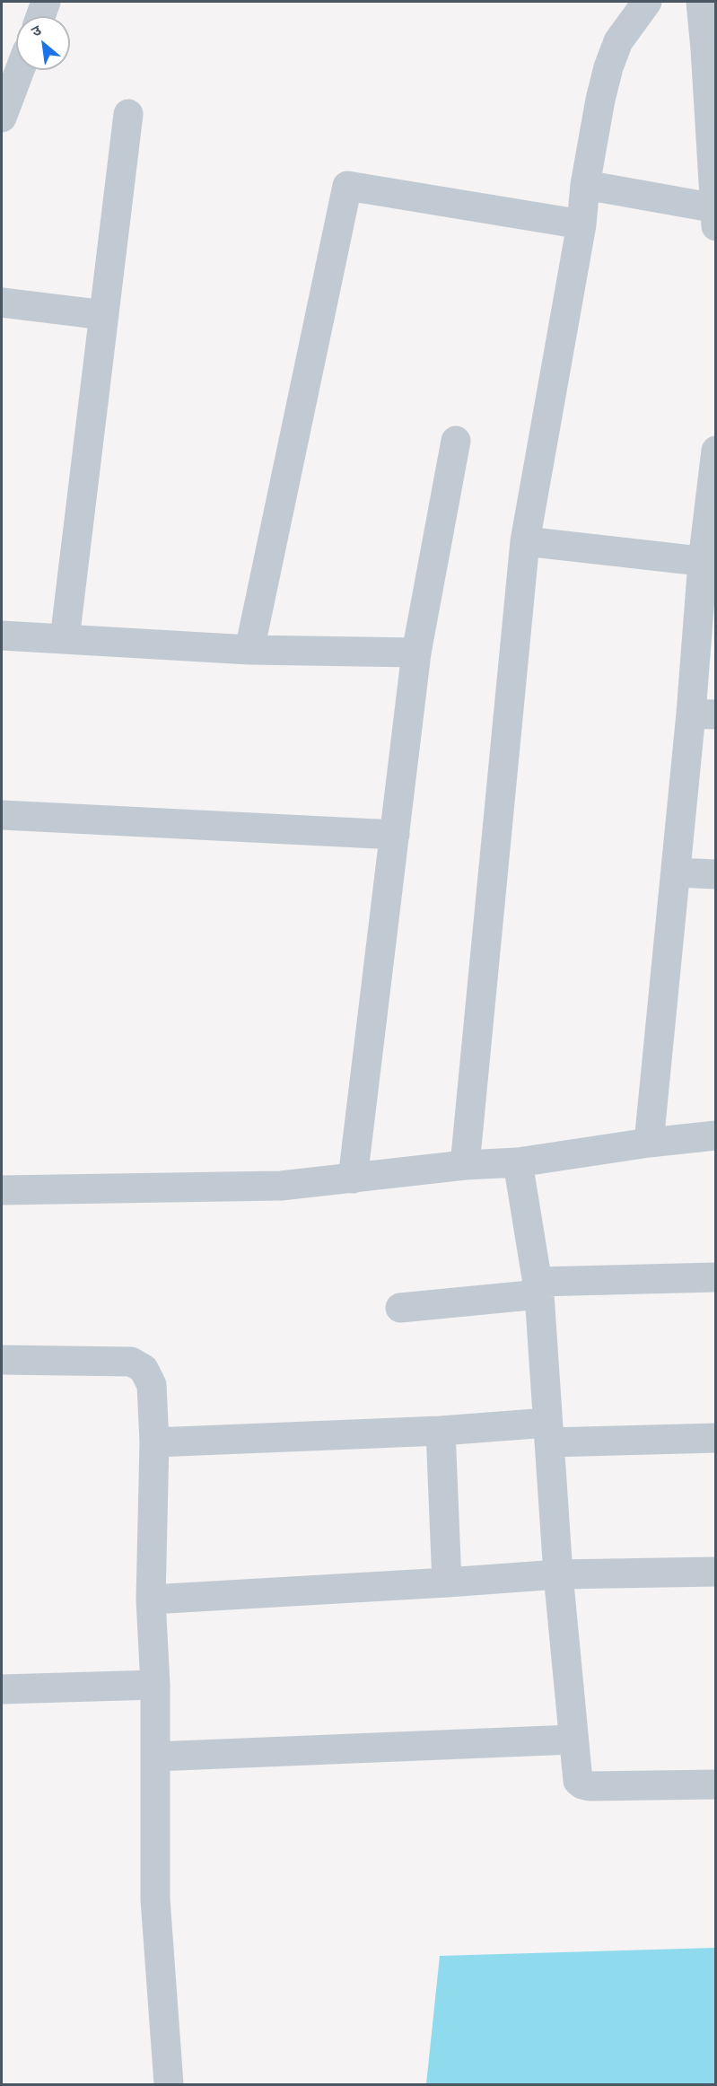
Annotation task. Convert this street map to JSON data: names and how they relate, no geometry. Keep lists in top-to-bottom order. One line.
{"north":"top left"}
